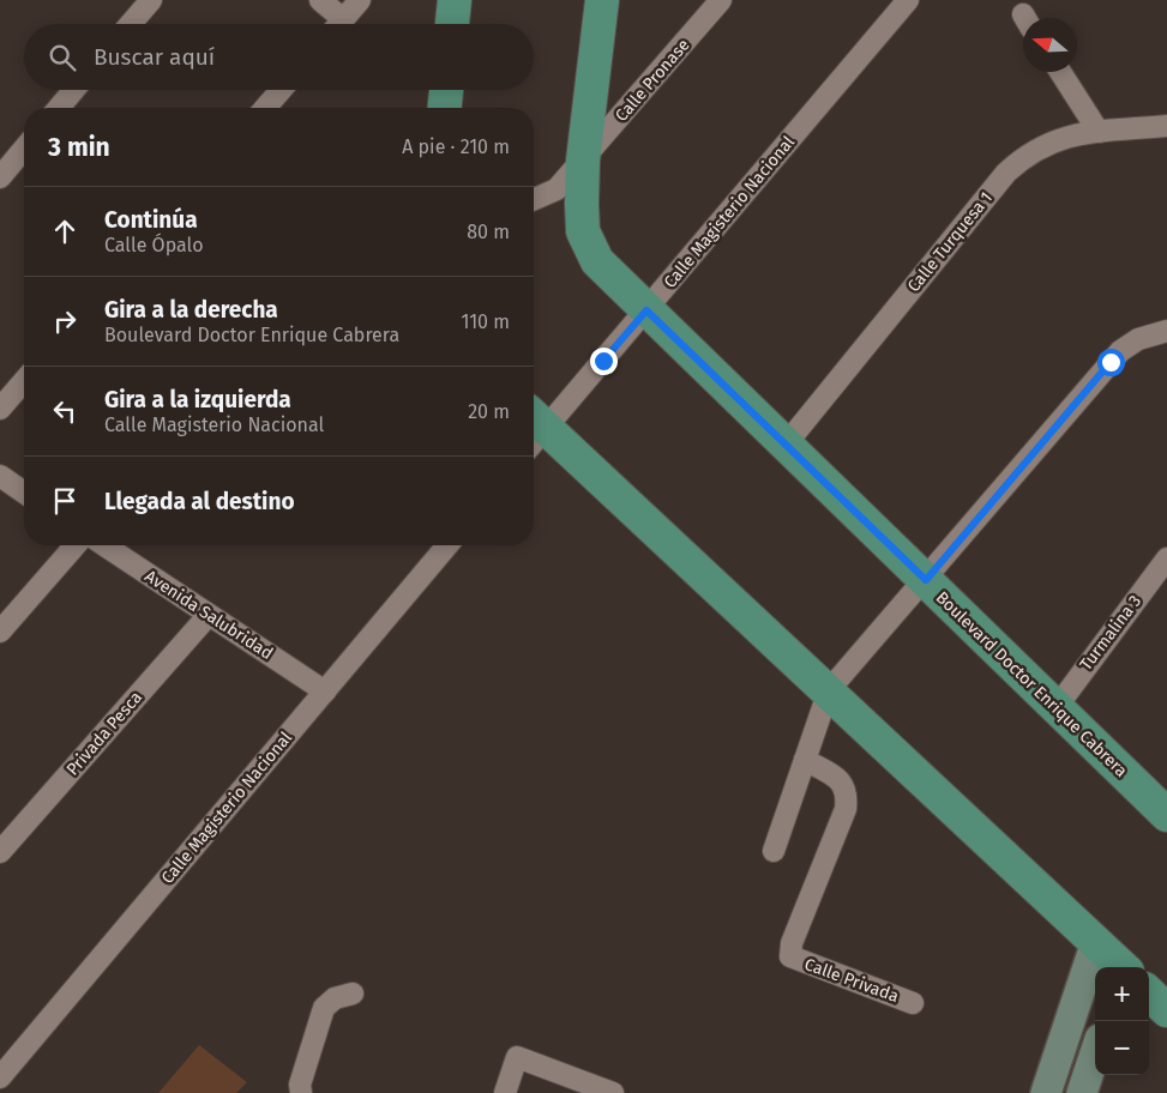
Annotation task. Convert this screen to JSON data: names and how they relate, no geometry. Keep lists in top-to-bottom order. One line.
{"streets":{"main road":["Boulevard Doctor Enrique Cabrera"],"street":["Calle Pronase","Calle Magisterio Nacional","Calle Turquesa 1","Avenida Salubridad","Turmalina 3","Privada Pesca","Calle Privada"]},"crossings":[["Calle Pronase","Boulevard Doctor Enrique Cabrera"],["Calle Magisterio Nacional","Avenida Salubridad"],["Calle Magisterio Nacional","Boulevard Doctor Enrique Cabrera"],["Calle Turquesa 1","Boulevard Doctor Enrique Cabrera"],["Avenida Salubridad","Privada Pesca"],["Turmalina 3","Boulevard Doctor Enrique Cabrera"]],"north":"left","page":{"search":"Buscar aquí","heading":["3 min","A pie · 210 m"],"list":[["Continúa","Calle Ópalo","80 m"],["Gira a la derecha","Boulevard Doctor Enrique Cabrera","110 m"],["Gira a la izquierda","Calle Magisterio Nacional","20 m"],"Llegada al destino"],"map_buttons":["+","−"]}}
